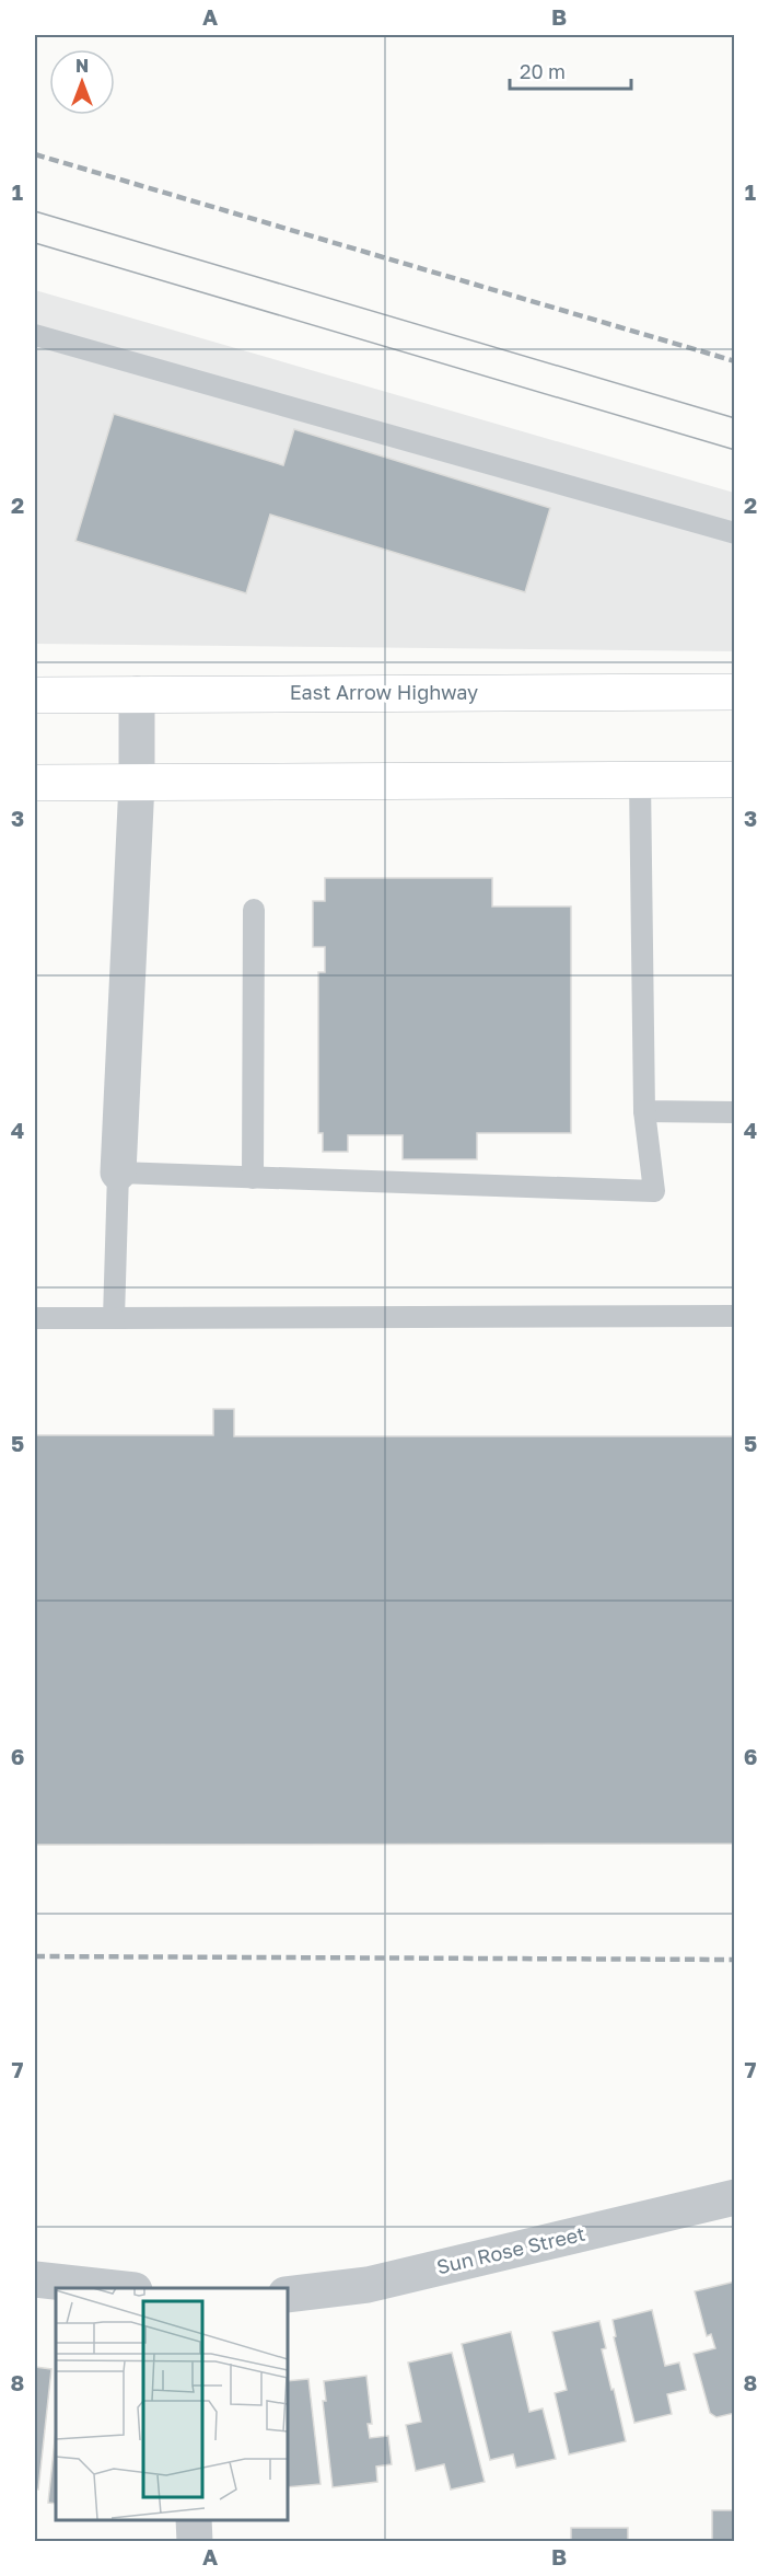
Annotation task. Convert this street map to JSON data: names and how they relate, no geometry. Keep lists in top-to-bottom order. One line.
{"streets":{"main road":["East Arrow Highway"],"street":["Sun Rose Street"]},"scale_bar":"20 m","north":"top","grid":{"columns":["A","B"],"rows":["1","2","3","4","5","6","7","8"]}}
